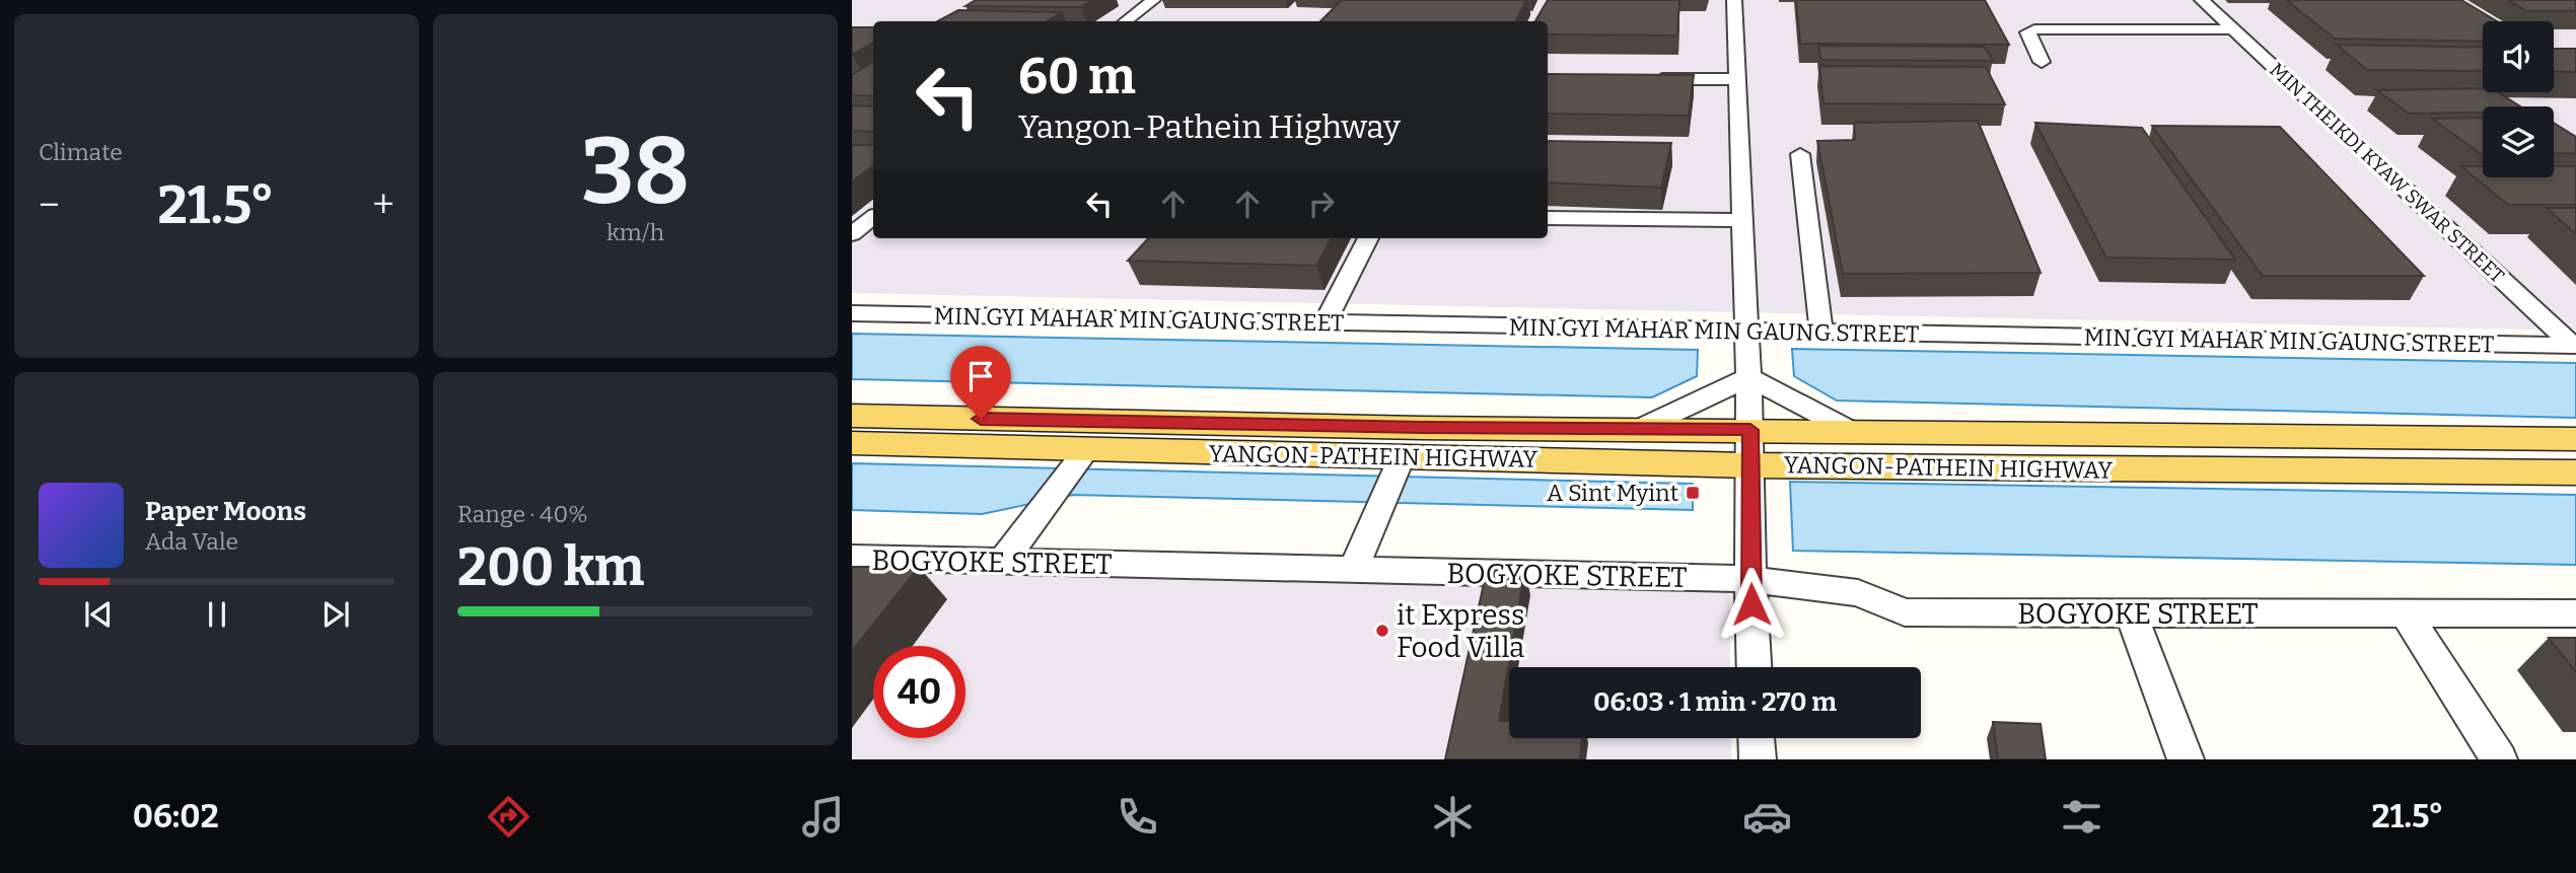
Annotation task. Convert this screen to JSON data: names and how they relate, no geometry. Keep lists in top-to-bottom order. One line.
{"streets":{"main road":["YANGON-PATHEIN HIGHWAY"],"street":["MIN THEIKDI KYAW SWAR STREET","MIN GYI MAHAR MIN GAUNG STREET","BOGYOKE STREET"]},"crossings":[["MIN THEIKDI KYAW SWAR STREET","MIN GYI MAHAR MIN GAUNG STREET"]],"places":{"transit":["A Sint Myint"],"other":["it Express Food Villa"]},"page":{"tile":["Climate",["38","km/h"],["Range · 40%","200 km"]],"turn":["60 m","Yangon-Pathein Highway"],"heat":["−","21.5°","+"],"song":["Paper Moons","Ada Vale"],"limit":"40","trip":"06:03 · 1 min · 270 m","tabs":["06:02","21.5°"]}}
